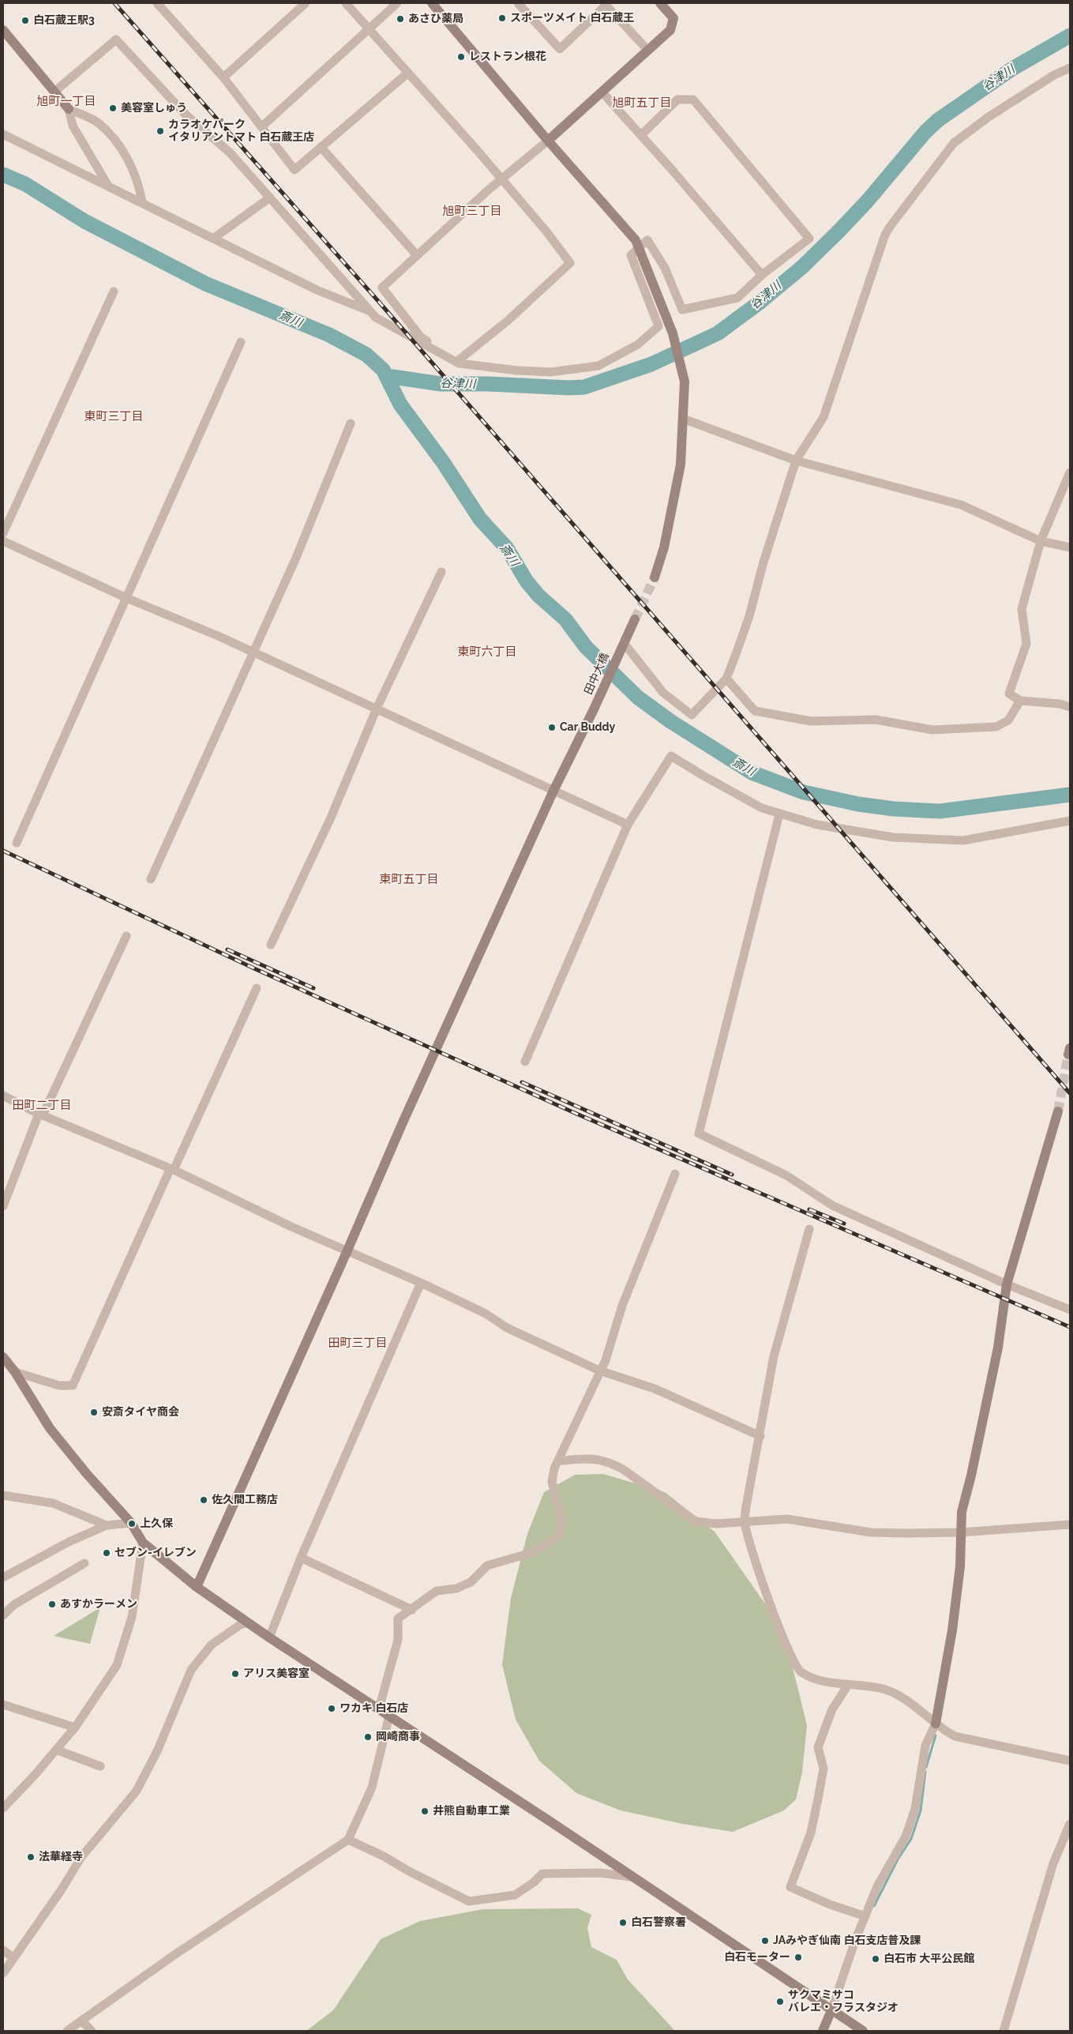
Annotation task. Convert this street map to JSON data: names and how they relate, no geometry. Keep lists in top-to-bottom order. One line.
{"streets":{"street":["田中大橋"]},"districts":["旭町一丁目","旭町五丁目","旭町三丁目","東町三丁目","東町六丁目","東町五丁目","田町二丁目","田町三丁目"],"water":["谷津川","斎川"],"places":["スポーツメイト 白石蔵王","あさひ薬局","白石蔵王駅3","レストラン根花","美容室しゅう","カラオケパーク イタリアントマト 白石蔵王店","Car Buddy","安斎タイヤ商会","佐久間工務店","上久保","セブン-イレブン","あすかラーメン","アリス美容室","ワカキ 白石店","岡崎商事","井熊自動車工業","法華経寺","白石警察署","JAみやぎ仙南 白石支店普及課","白石モーター","白石市 大平公民館","サクマミサコ バレエ・フラスタジオ"]}
